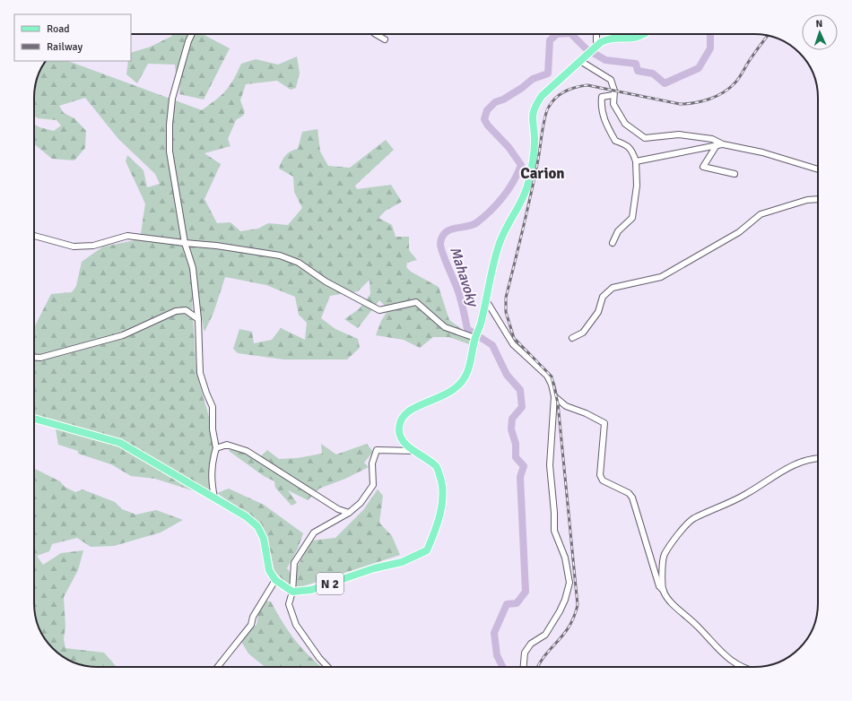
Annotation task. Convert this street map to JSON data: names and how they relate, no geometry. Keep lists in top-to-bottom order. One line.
{"streets":{"main road":["N 2"]},"districts":["Carion"],"water":["Mahavoky"],"legend":["Road","Railway"],"north":"top"}
